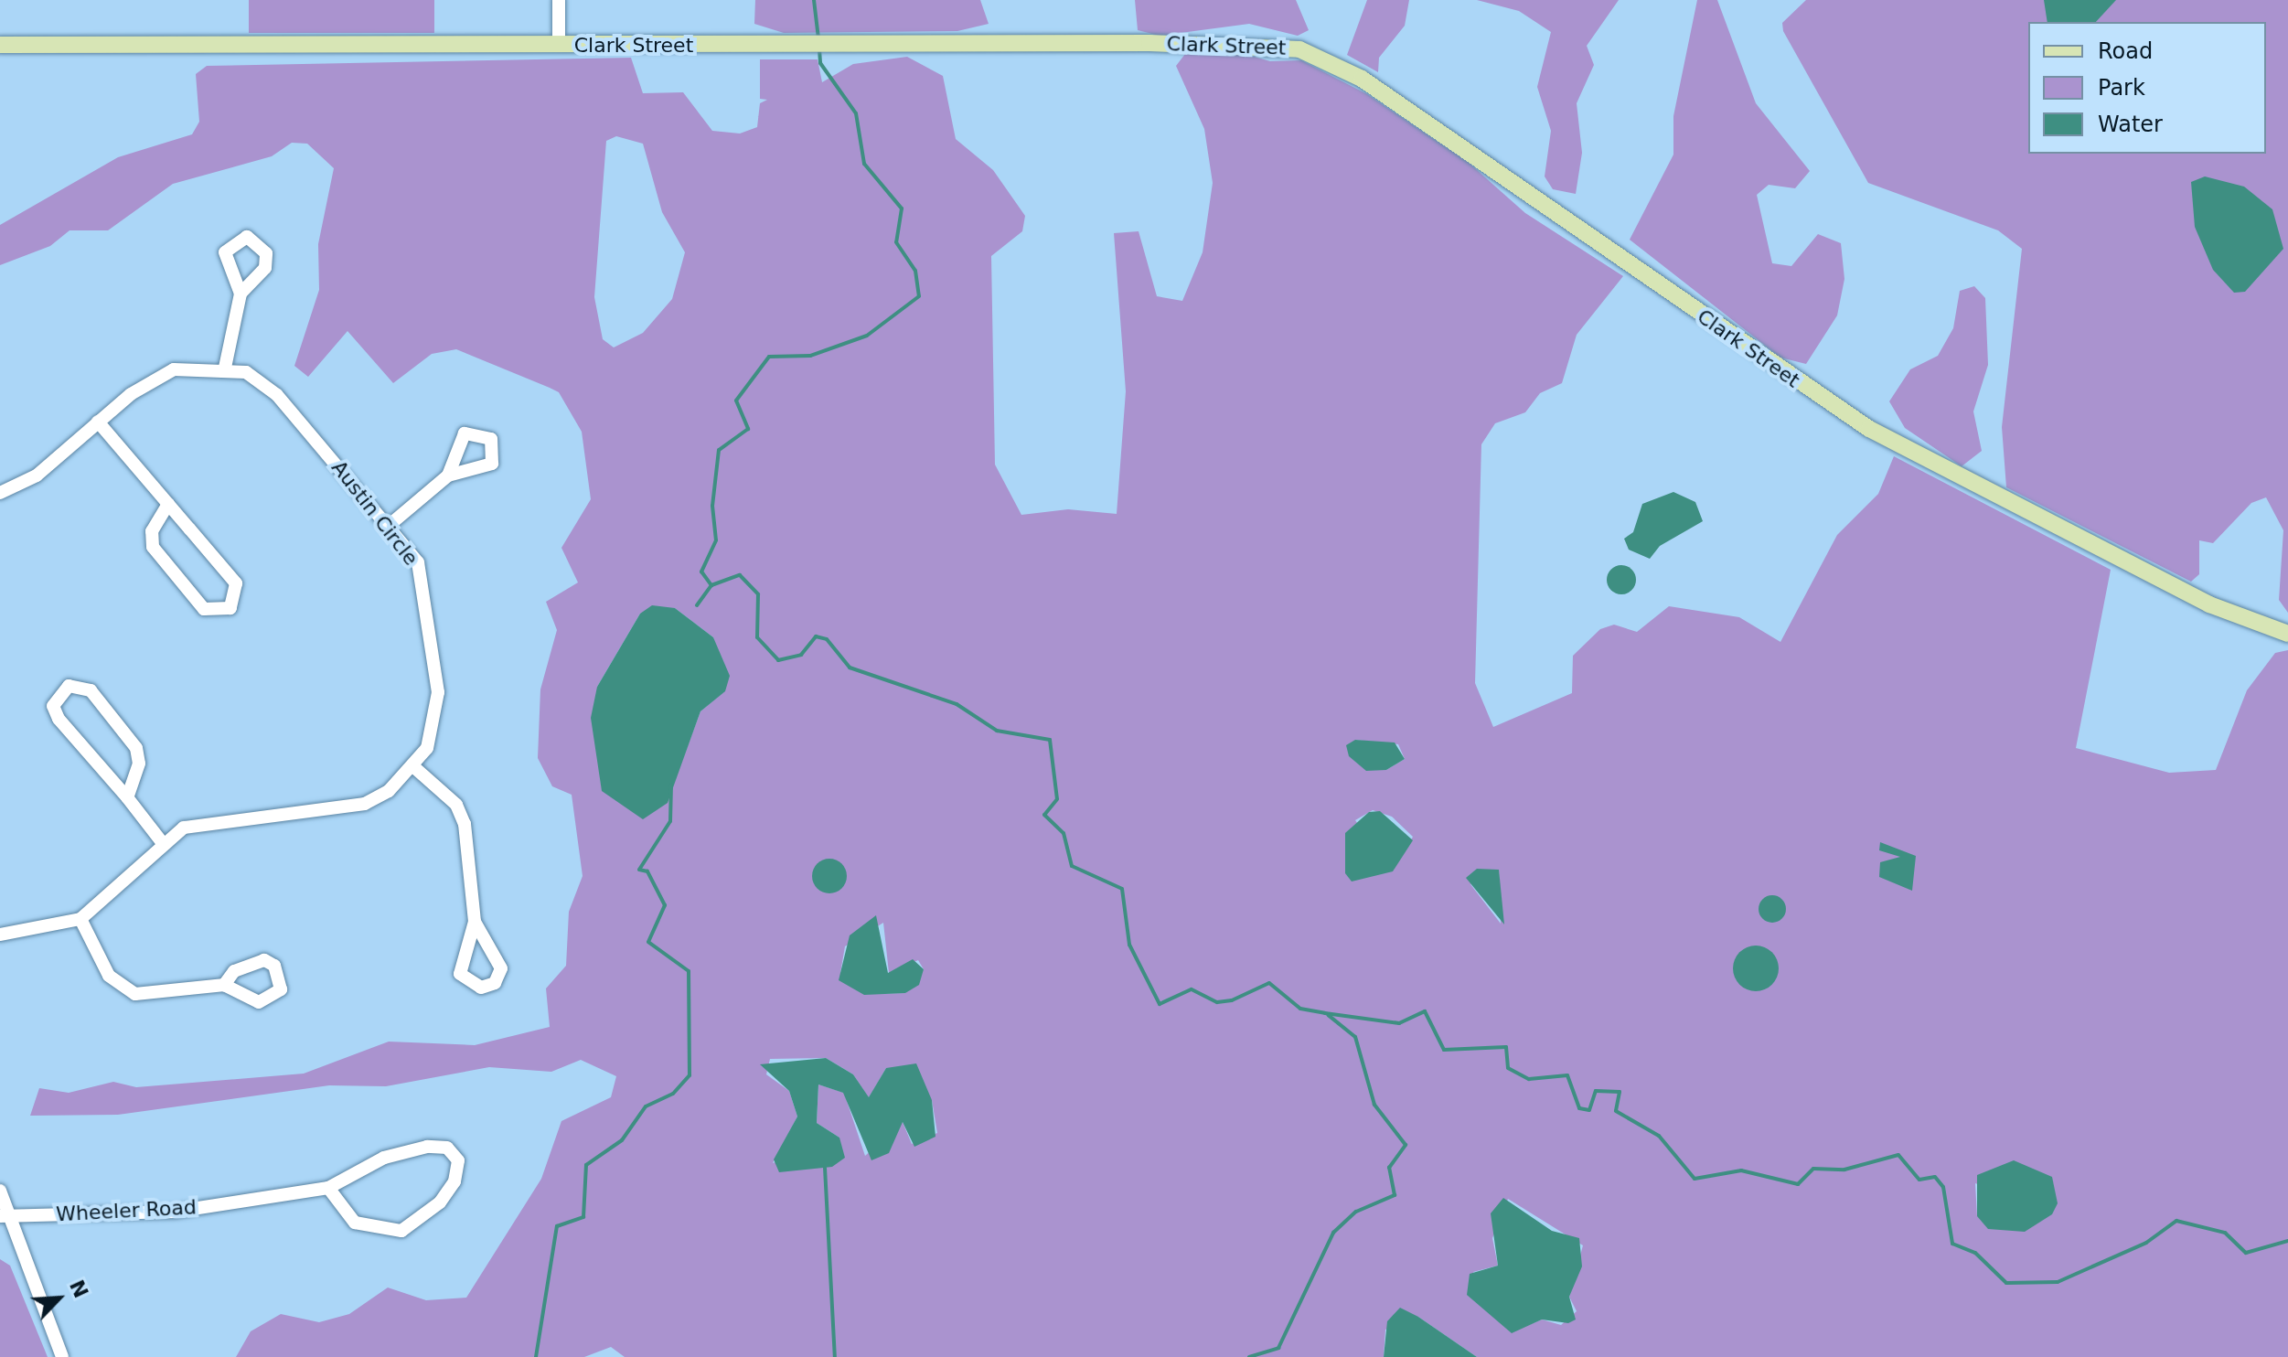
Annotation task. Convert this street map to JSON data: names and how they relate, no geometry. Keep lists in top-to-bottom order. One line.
{"streets":{"main road":["Clark Street"],"street":["Austin Circle","Wheeler Road"]},"legend":["Road","Park","Water"],"north":"top right"}
